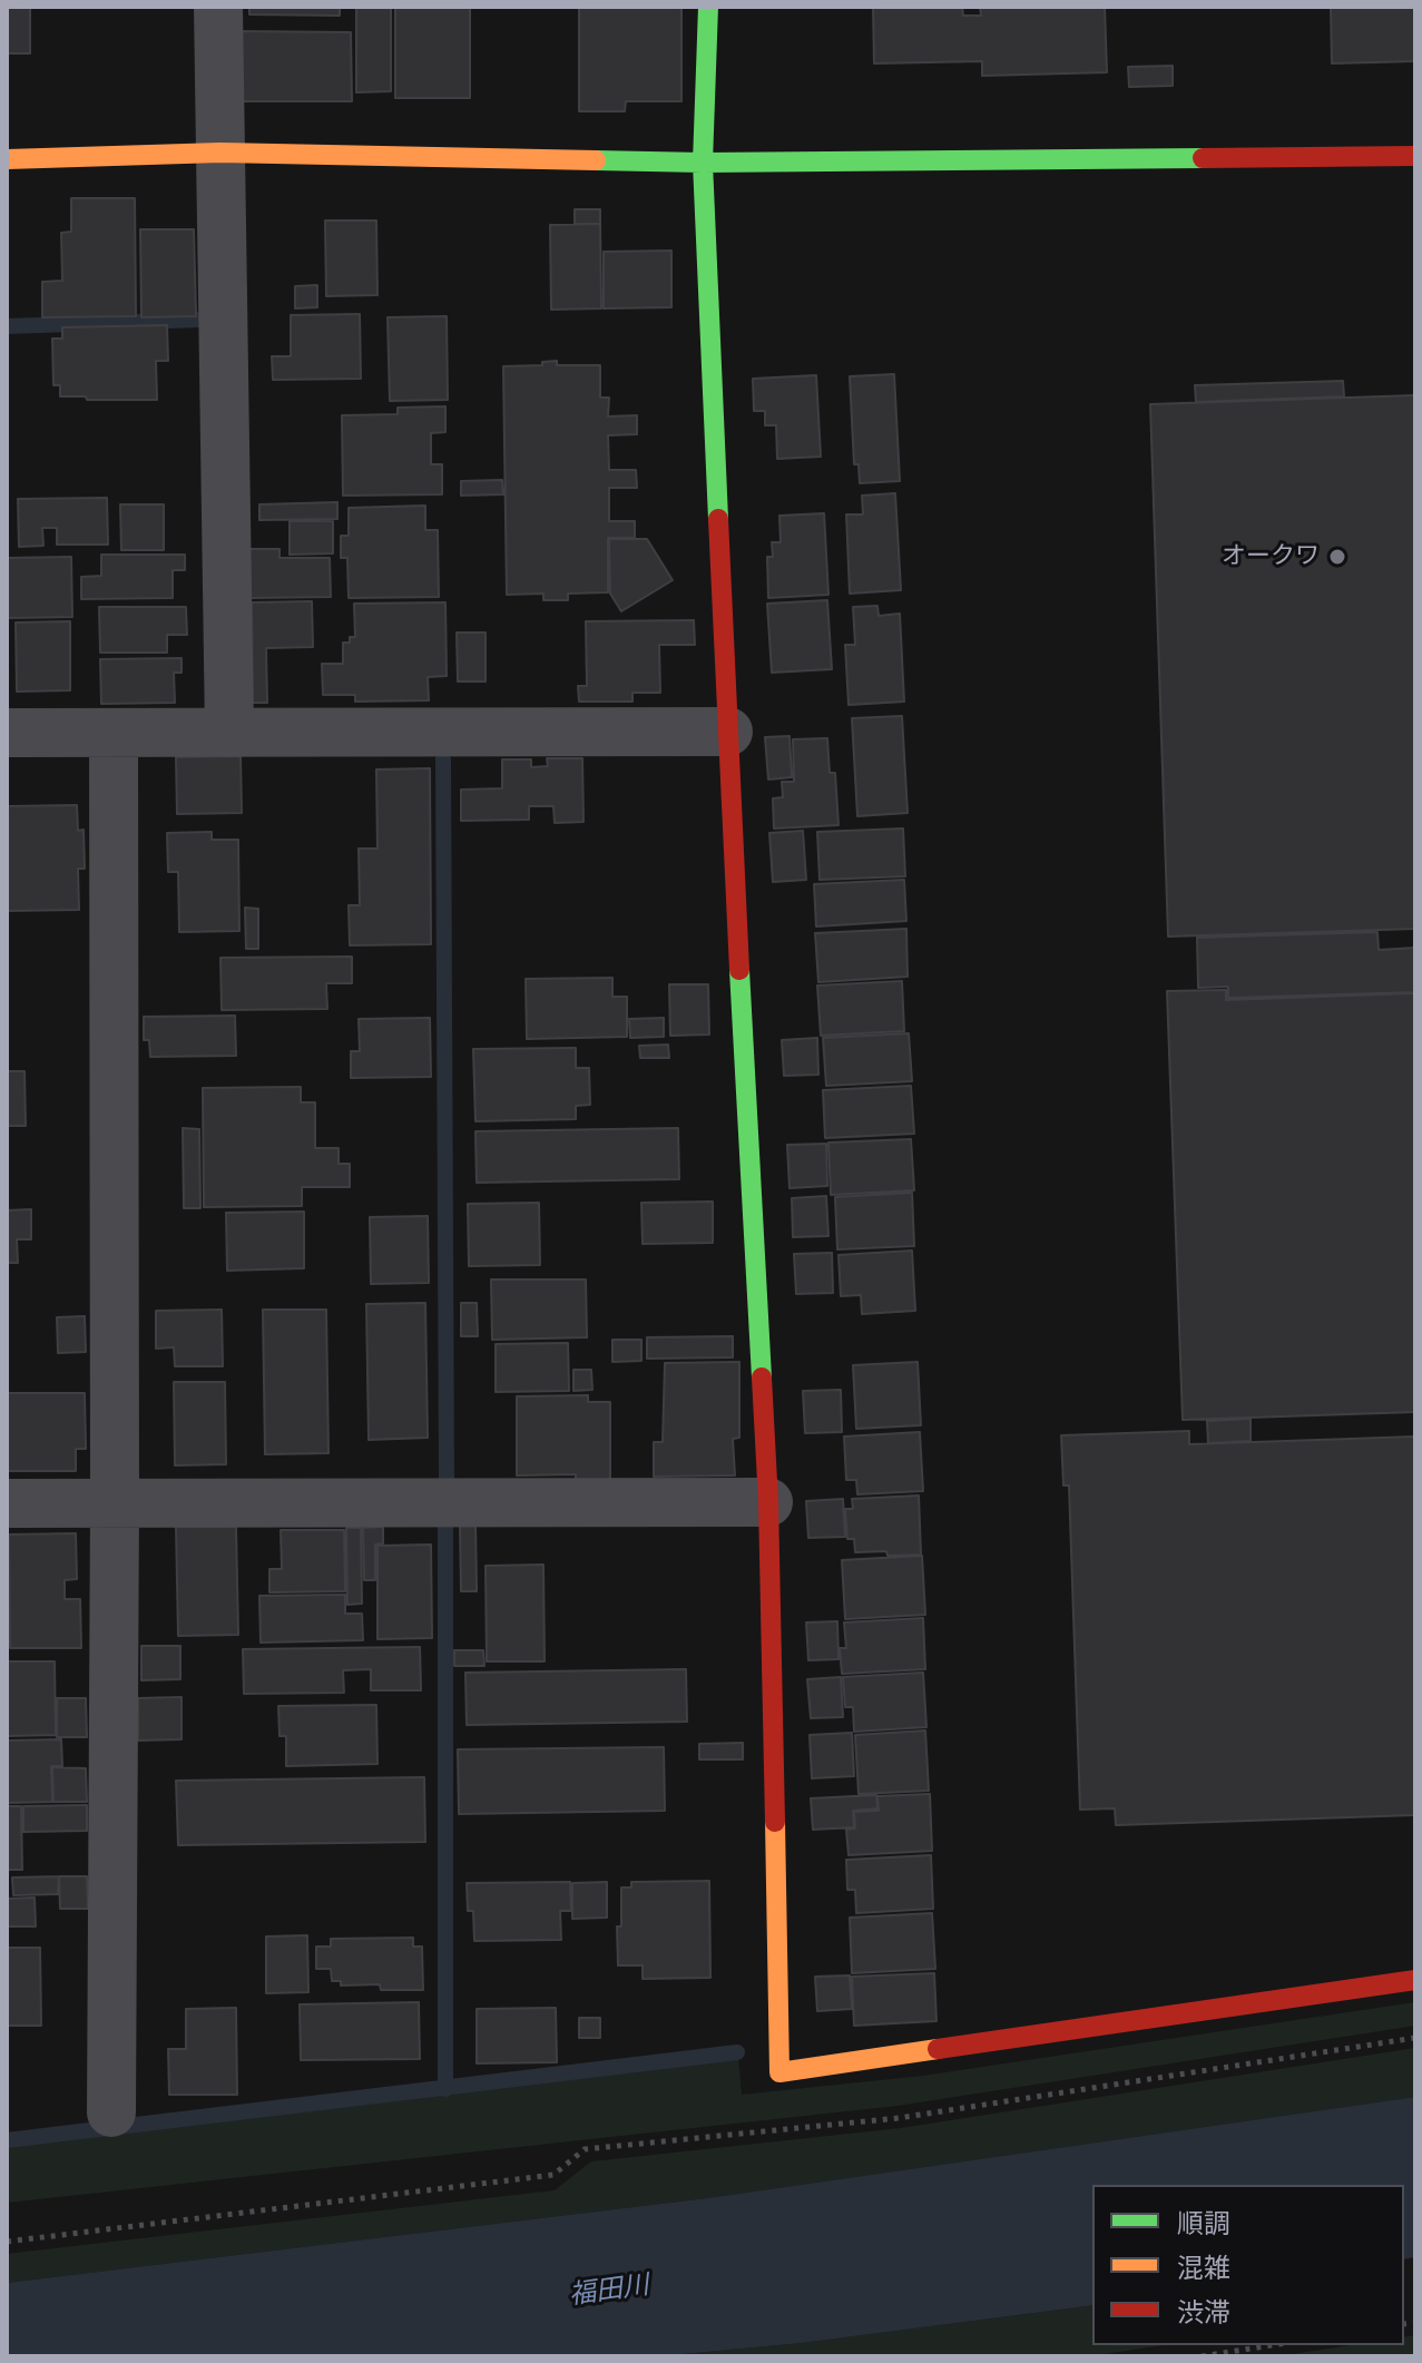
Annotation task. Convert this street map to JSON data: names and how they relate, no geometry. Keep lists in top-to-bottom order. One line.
{"water":["福田川"],"places":["オークワ"],"legend":["順調","混雑","渋滞"]}
